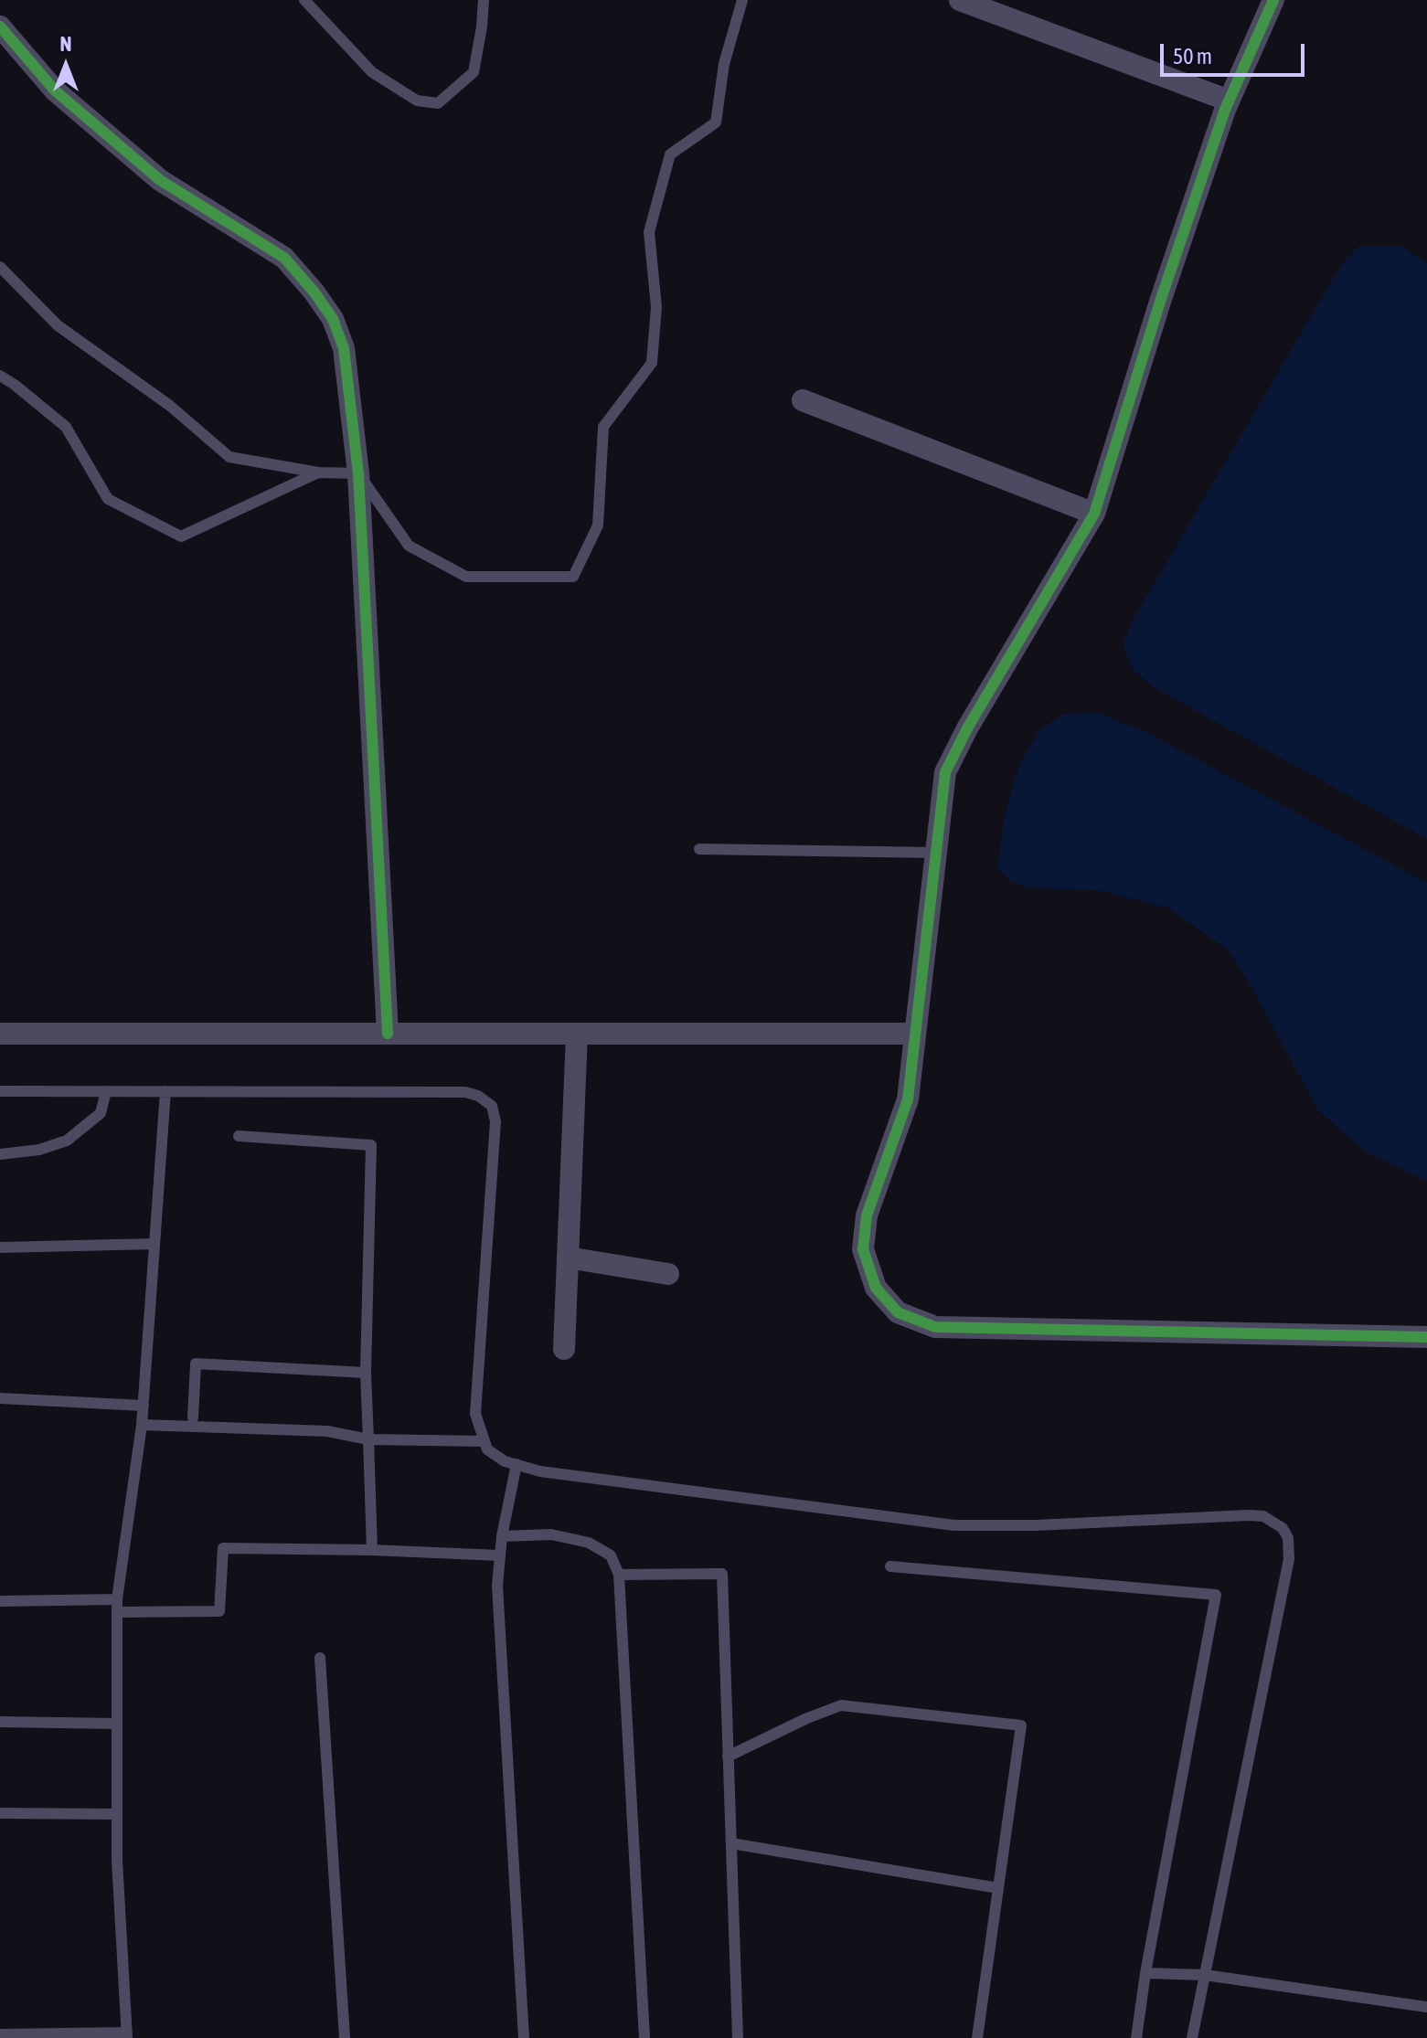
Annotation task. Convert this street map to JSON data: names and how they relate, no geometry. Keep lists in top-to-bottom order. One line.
{"scale_bar":"50 m","north":"top"}
